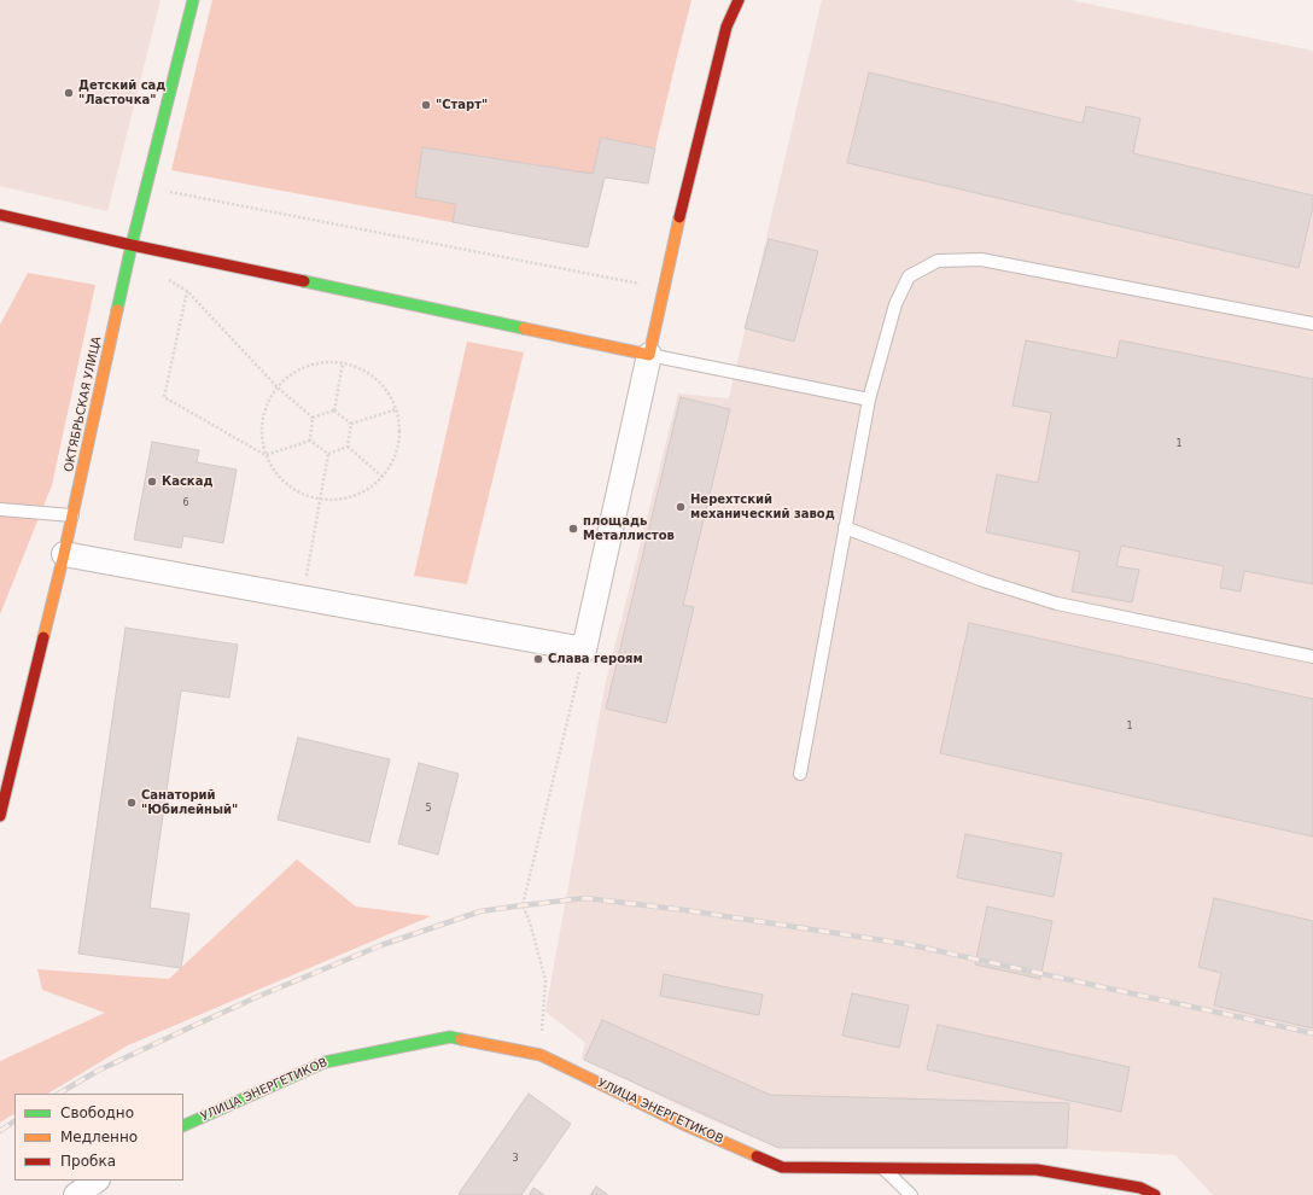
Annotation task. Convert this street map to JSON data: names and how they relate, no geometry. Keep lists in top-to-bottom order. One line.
{"streets":{"street":["ОКТЯБРЬСКАЯ УЛИЦА","УЛИЦА ЭНЕРГЕТИКОВ"]},"places":["Детский сад \"Ласточка\"","\"Старт\"","Каскад","Нерехтский механический завод","площадь Металлистов","Слава героям","Санаторий \"Юбилейный\""],"house_numbers":["1","6","1","5","3"],"legend":["Свободно","Медленно","Пробка"]}
